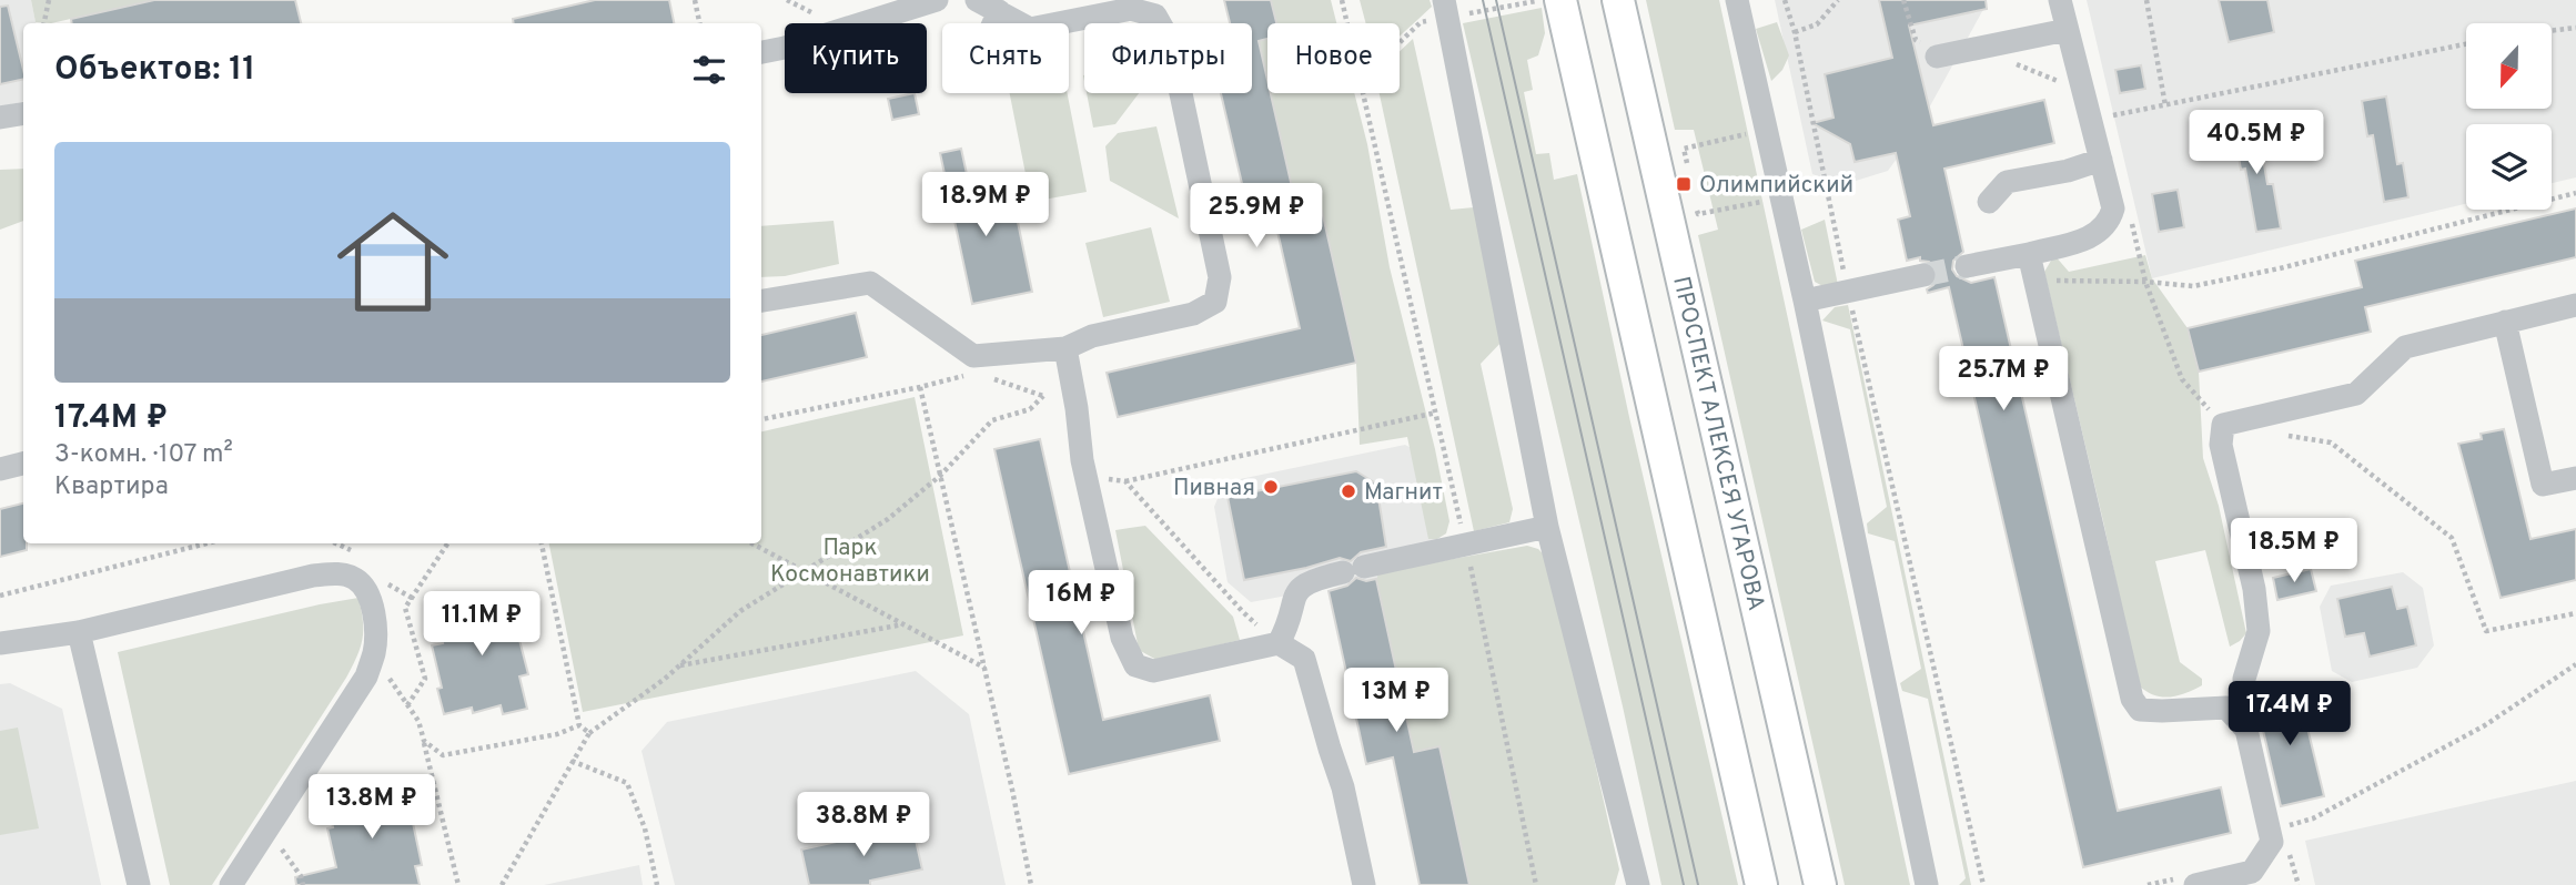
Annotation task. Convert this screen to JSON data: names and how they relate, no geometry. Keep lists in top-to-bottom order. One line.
{"streets":{"main road":["ПРОСПЕКТ АЛЕКСЕЯ УГАРОВА"]},"parks":["Парк Космонавтики"],"places":{"transit":["Олимпийский"],"other":["Пивная","Магнит"]},"north":"bottom","page":{"chip":["Купить","Снять","Фильтры","Новое"],"heading":"Объектов: 11","price":["40.5M ₽","18.9M ₽","25.9M ₽","25.7M ₽","18.5M ₽","16M ₽","11.1M ₽","13M ₽","17.4M ₽","13.8M ₽","38.8M ₽"],"list":[{"name":"17.4M ₽","note":"3-комн. · 107 m² · Квартира"}]}}
